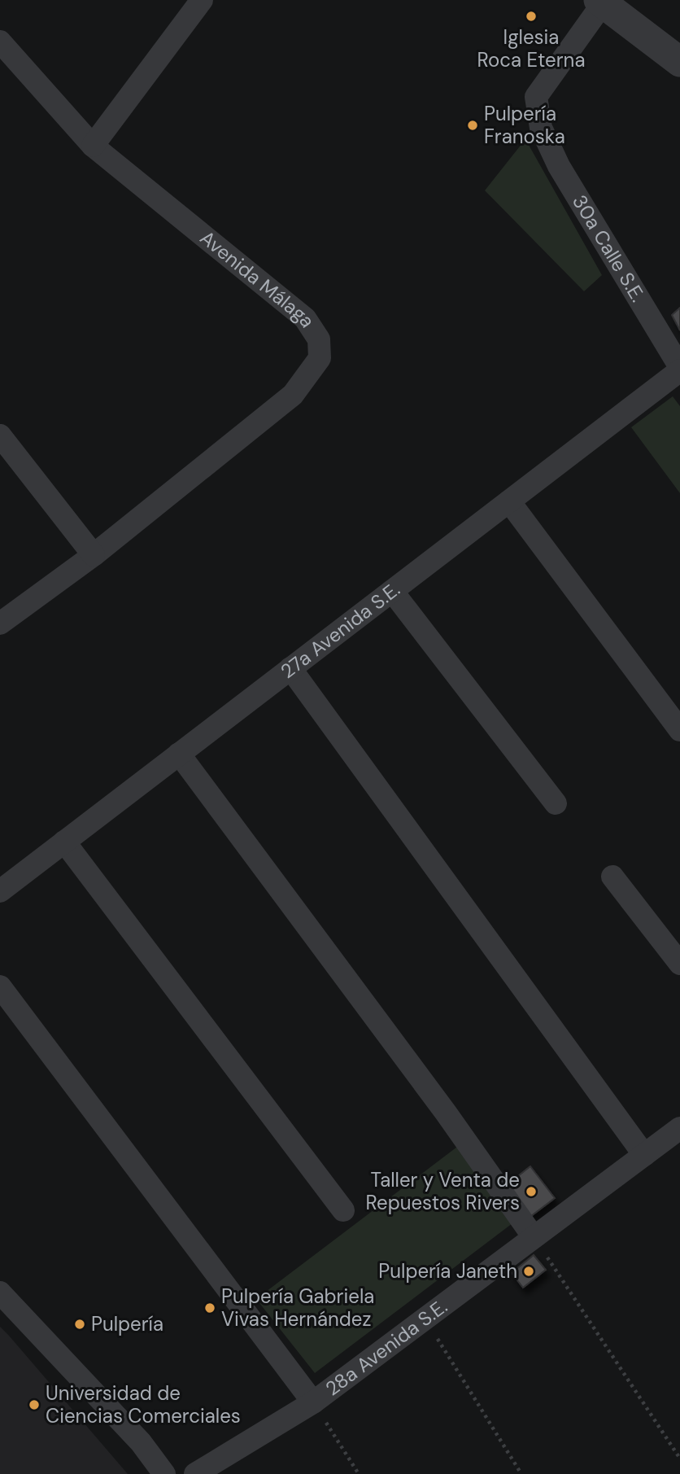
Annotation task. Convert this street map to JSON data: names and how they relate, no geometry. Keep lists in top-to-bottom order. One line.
{"streets":{"street":["30a Calle S.E.","Avenida Málaga","27a Avenida S.E.","28a Avenida S.E."]},"crossings":[["30a Calle S.E.","27a Avenida S.E."]],"places":["Iglesia Roca Eterna","Pulpería Franoska","Taller y Venta de Repuestos Rivers","Pulpería Janeth","Pulpería Gabriela Vivas Hernández","Pulpería","Universidad de Ciencias Comerciales"]}
